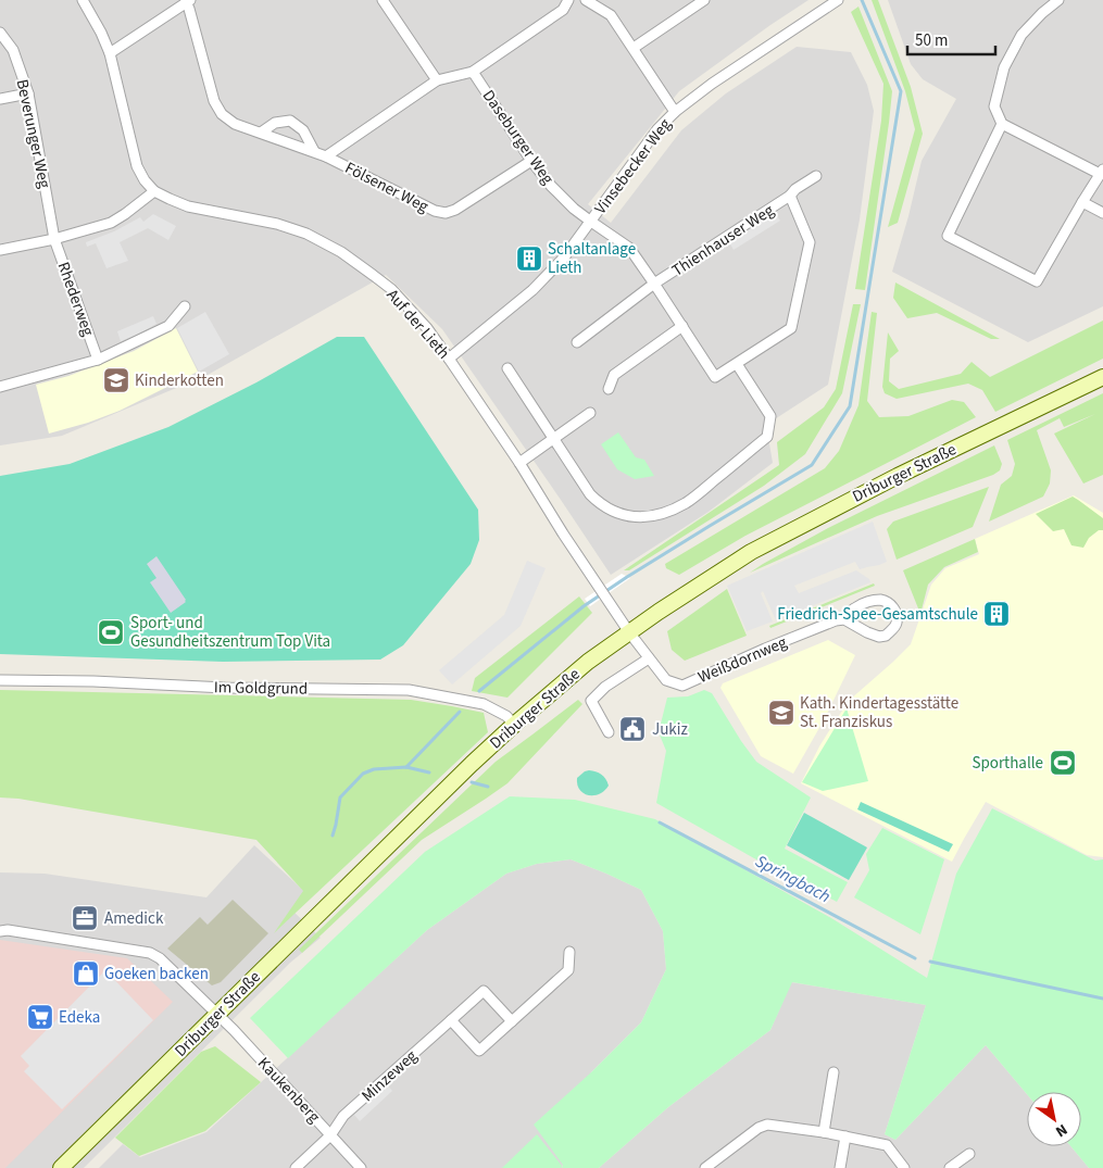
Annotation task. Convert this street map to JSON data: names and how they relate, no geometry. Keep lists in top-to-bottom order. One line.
{"streets":{"main road":["Driburger Straße"],"street":["Beverunger Weg","Daseburger Weg","Vinsebecker Weg","Fölsener Weg","Thienhauser Weg","Rhederweg","Auf der Lieth","Weißdornweg","Im Goldgrund","Minzeweg","Kaukenberg"]},"crossings":[["Beverunger Weg","Rhederweg"],["Daseburger Weg","Vinsebecker Weg"],["Daseburger Weg","Fölsener Weg"],["Daseburger Weg","Thienhauser Weg"],["Vinsebecker Weg","Auf der Lieth"],["Auf der Lieth","Driburger Straße"],["Auf der Lieth","Weißdornweg"],["Driburger Straße","Weißdornweg"],["Driburger Straße","Im Goldgrund"],["Driburger Straße","Kaukenberg"],["Minzeweg","Kaukenberg"]],"water":["Springbach"],"places":{"building":["Schaltanlage Lieth","Friedrich-Spee-Gesamtschule"],"school or university":["Kinderkotten","Kath. Kindertagesstätte St. Franziskus"],"sports":["Sport- und Gesundheitszentrum Top Vita","Sporthalle"],"public building":["Jukiz"],"office":["Amedick"],"shop":["Goeken backen"],"supermarket":["Edeka"]},"scale_bar":"50 m","north":"bottom right"}
